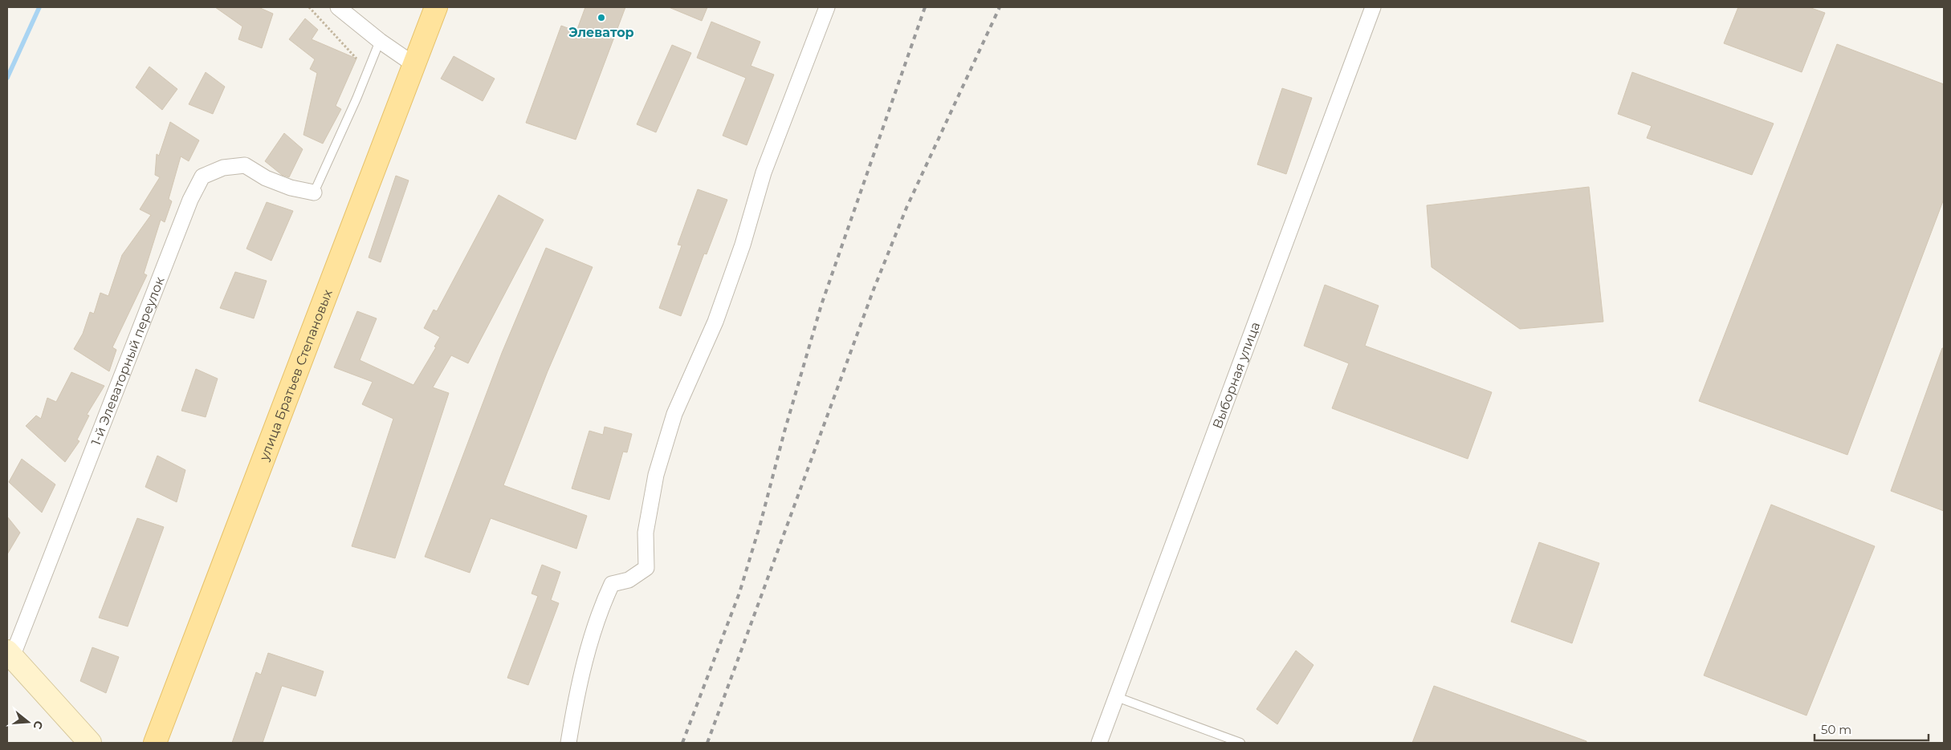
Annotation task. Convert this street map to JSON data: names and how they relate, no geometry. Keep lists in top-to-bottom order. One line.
{"streets":{"main road":["улица Братьев Степановых"],"street":["1-й Элеваторный переулок","Выборная улица"]},"places":["Элеватор"],"scale_bar":"50 m","north":"right"}
